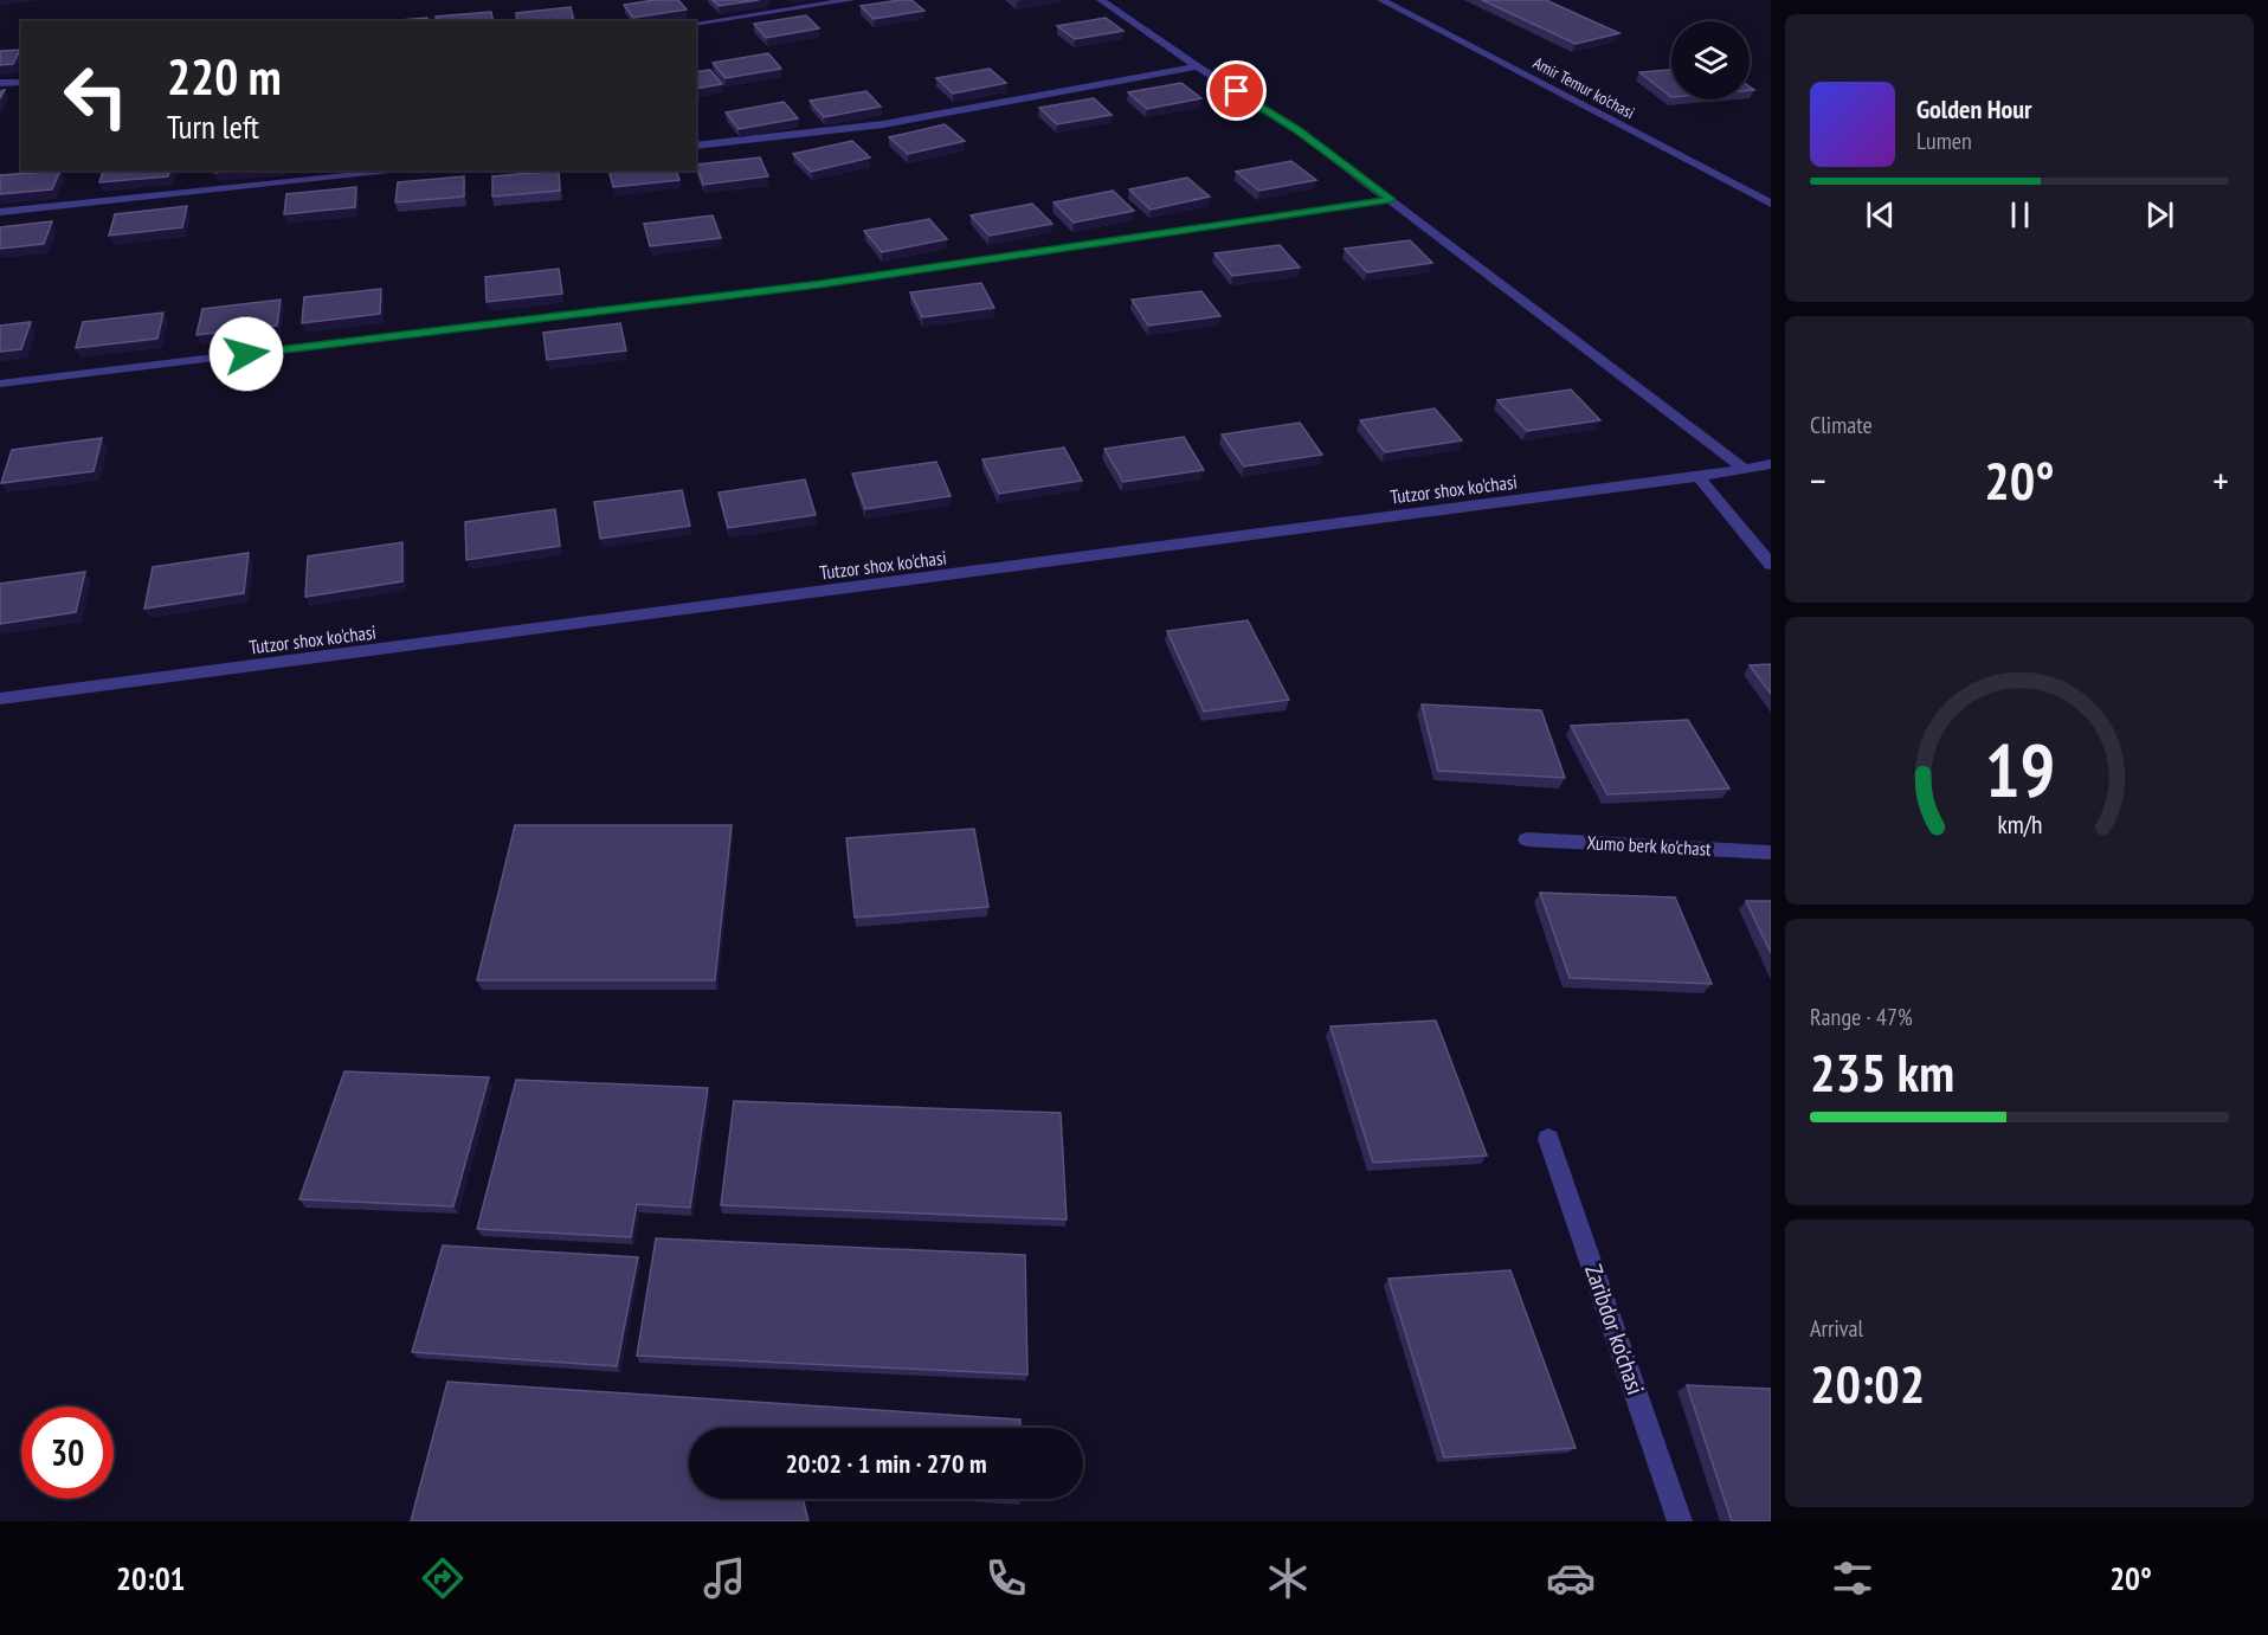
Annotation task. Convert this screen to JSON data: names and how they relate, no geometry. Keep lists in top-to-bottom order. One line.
{"streets":{"street":["Amir Temur ko'chasi","Tutzor shox ko'chasi","Xumo berk ko'chast","Zaribdor ko'chasi"]},"page":{"turn":["220 m","Turn left"],"song":["Golden Hour","Lumen"],"tile":["Climate",["Range · 47%","235 km"],["Arrival","20:02"]],"heat":["−","20°","+"],"limit":"30","trip":"20:02 · 1 min · 270 m","tabs":["20:01","20°"],"gauge":["19","km/h"]}}
